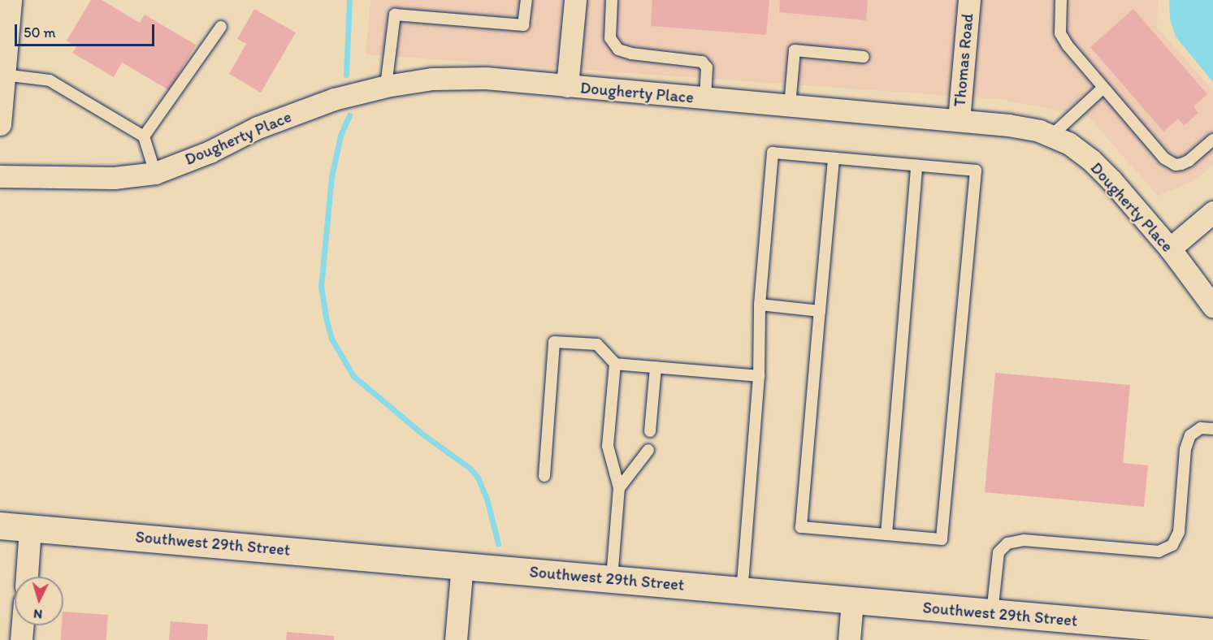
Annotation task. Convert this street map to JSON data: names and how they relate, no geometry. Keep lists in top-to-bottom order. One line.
{"streets":{"street":["Thomas Road","Dougherty Place","Southwest 29th Street"]},"crossings":[["Thomas Road","Dougherty Place"]],"scale_bar":"50 m","north":"bottom"}
